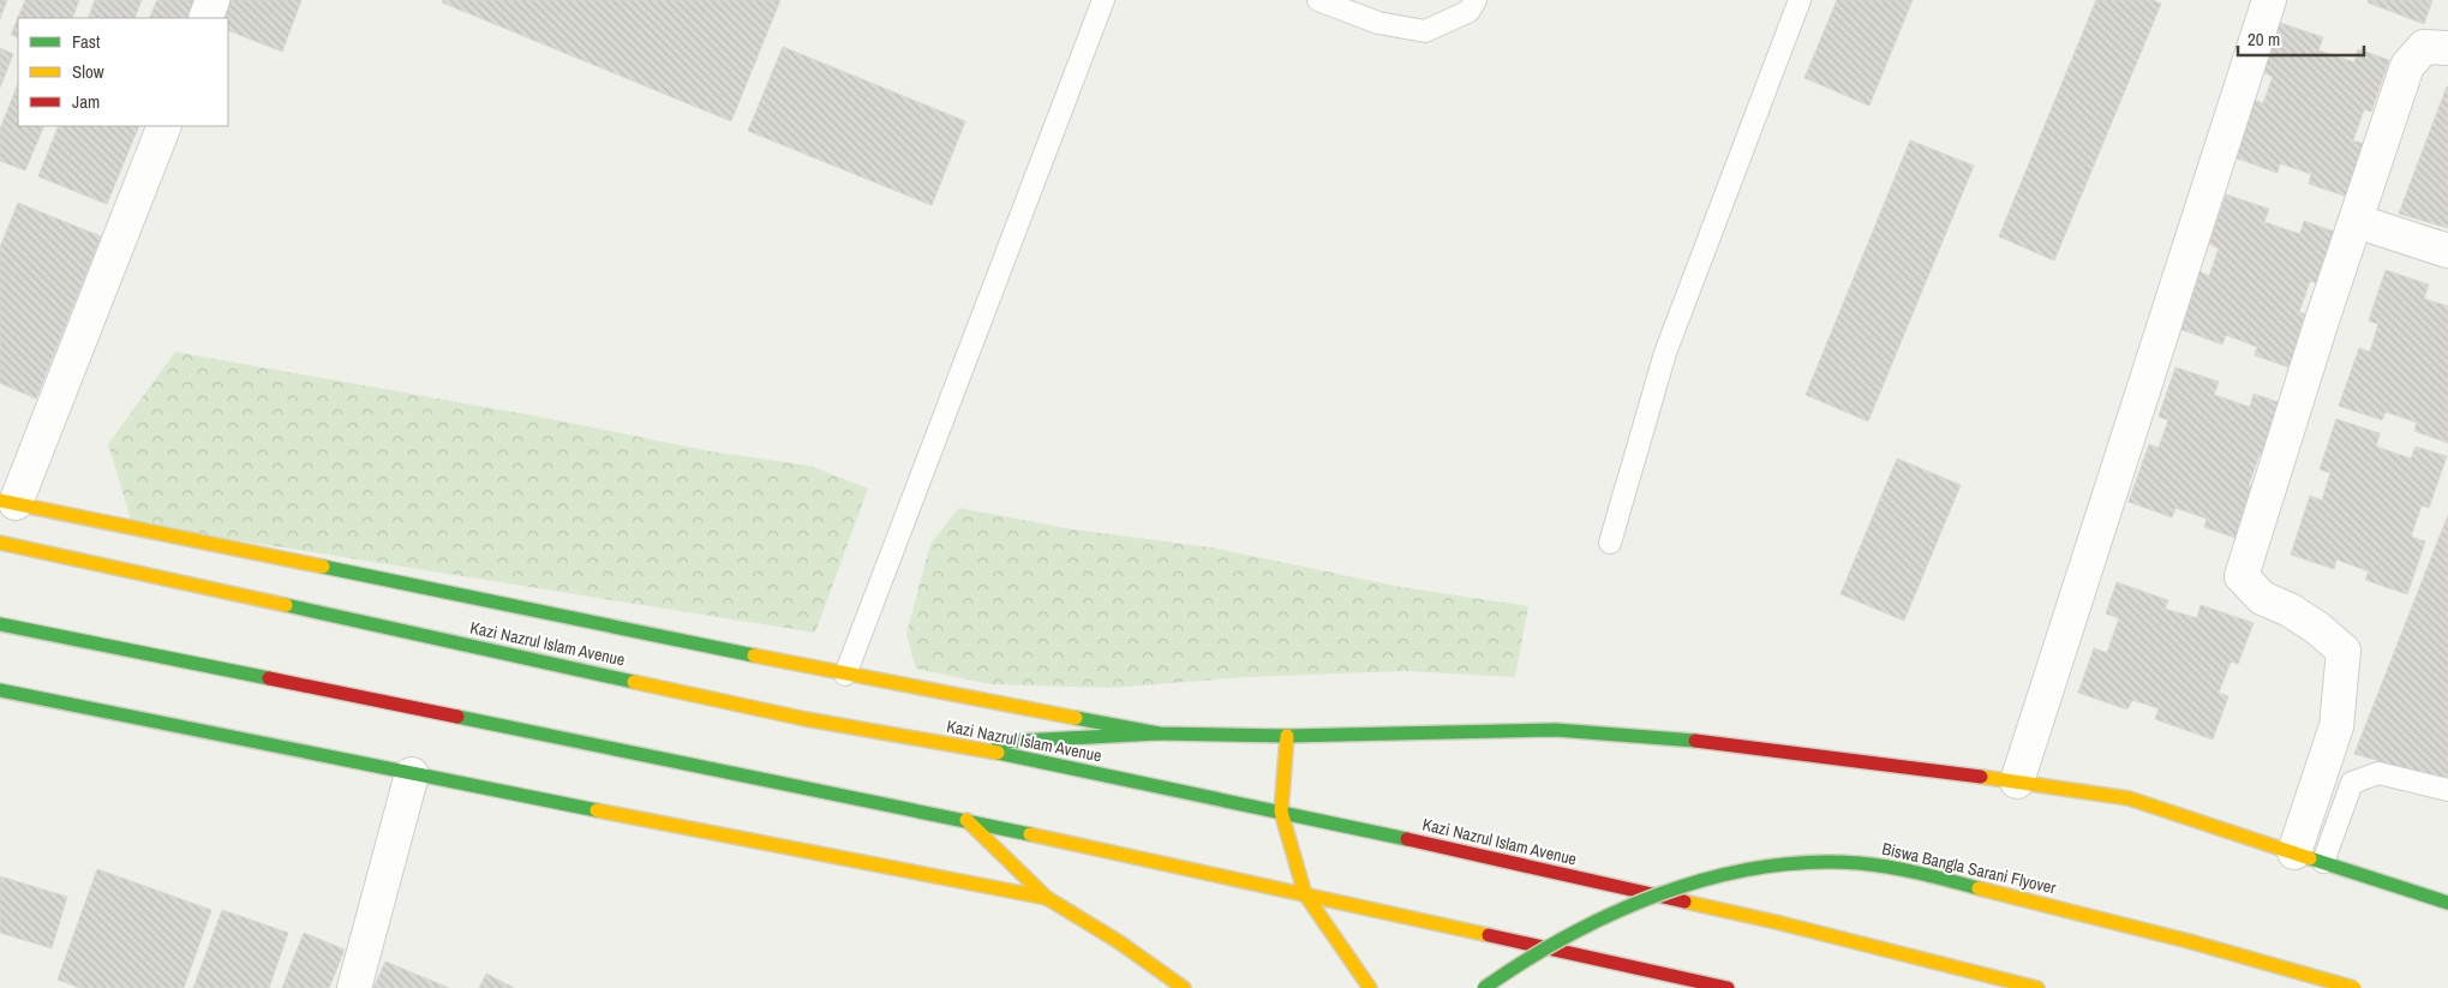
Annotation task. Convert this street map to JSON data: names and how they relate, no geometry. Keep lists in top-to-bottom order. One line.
{"streets":{"main road":["Kazi Nazrul Islam Avenue","Biswa Bangla Sarani Flyover"]},"legend":["Fast","Slow","Jam"],"scale_bar":"20 m"}
